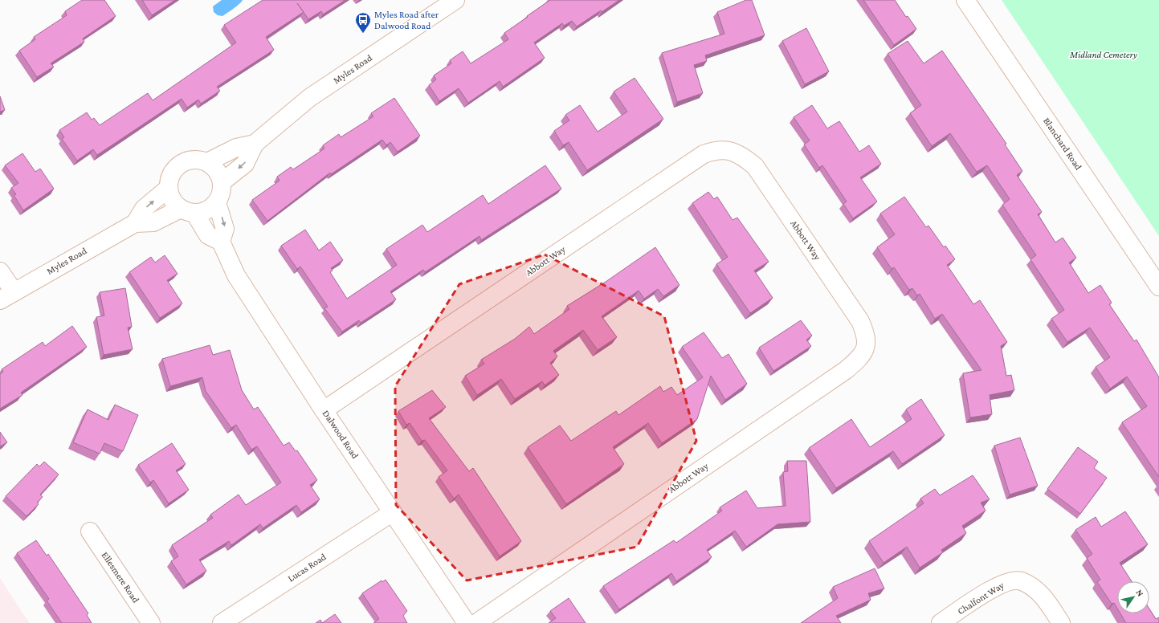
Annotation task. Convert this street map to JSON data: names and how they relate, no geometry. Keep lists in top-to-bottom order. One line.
{"streets":{"street":["Myles Road","Blanchard Road","Abbott Way","Dalwood Road","Lucas Road","Ellesmere Road","Chalfont Way"]},"crossings":[["Abbott Way","Dalwood Road"],["Dalwood Road","Lucas Road"]],"parks":["Midland Cemetery"],"places":{"bus stop":["Myles Road after Dalwood Road"]},"north":"top right"}
